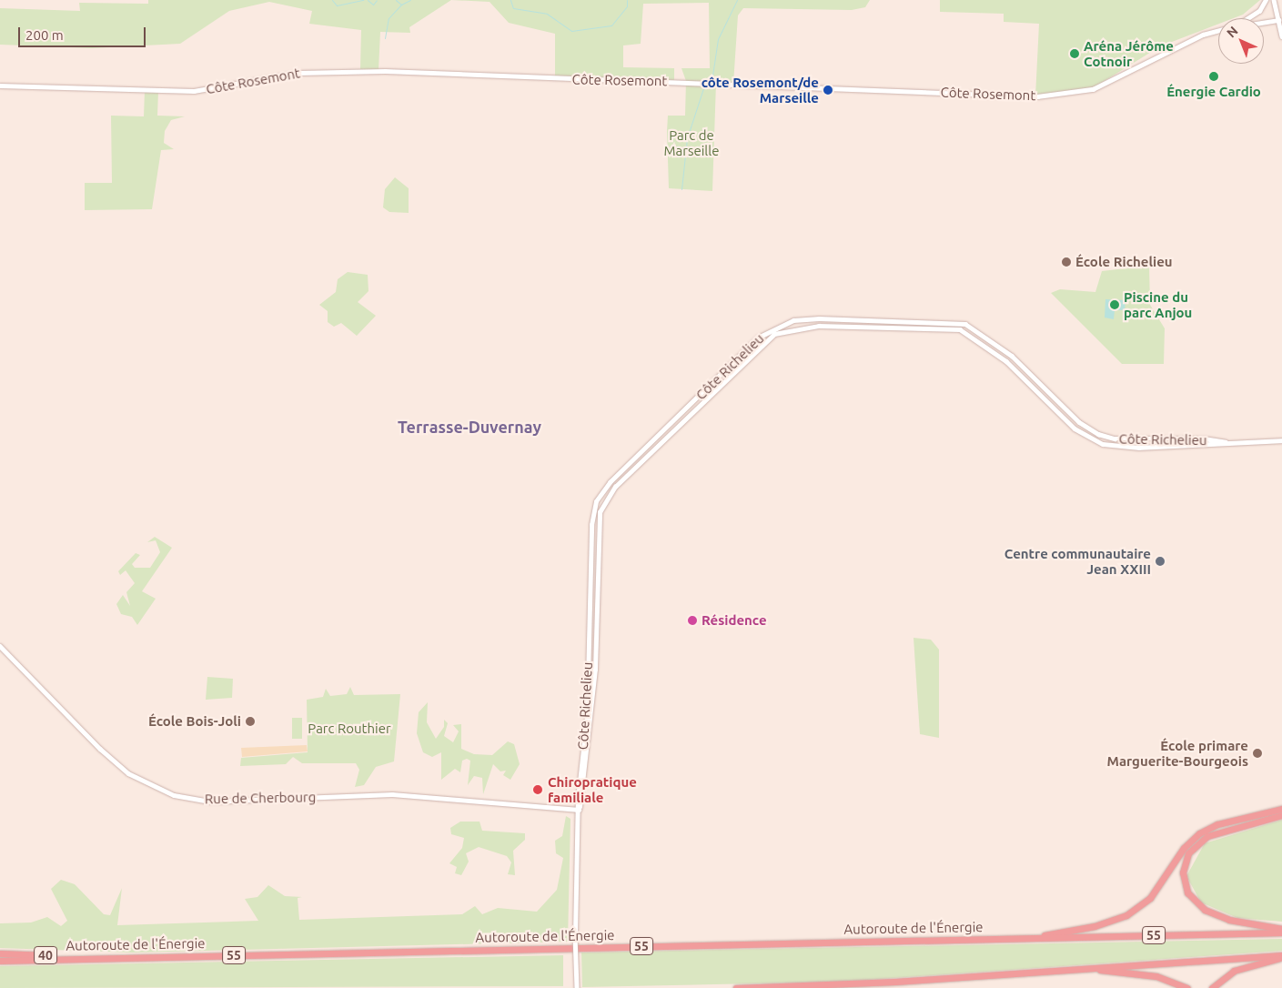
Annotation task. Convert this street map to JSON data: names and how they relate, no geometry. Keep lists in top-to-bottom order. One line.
{"streets":{"highway":["Autoroute de l'Énergie","55","40"],"street":["Côte Rosemont","Côte Richelieu","Rue de Cherbourg"]},"crossings":[["Côte Richelieu","Rue de Cherbourg"],["Autoroute de l'Énergie","40"]],"districts":["Terrasse-Duvernay"],"parks":["Parc de Marseille","Parc Routhier"],"places":["Aréna Jérôme Cotnoir","Énergie Cardio","côte Rosemont/de Marseille","École Richelieu","Piscine du parc Anjou","Centre communautaire Jean XXIII","Résidence","École Bois-Joli","École primare Marguerite-Bourgeois","Chiropratique familiale"],"scale_bar":"200 m","north":"top left"}
